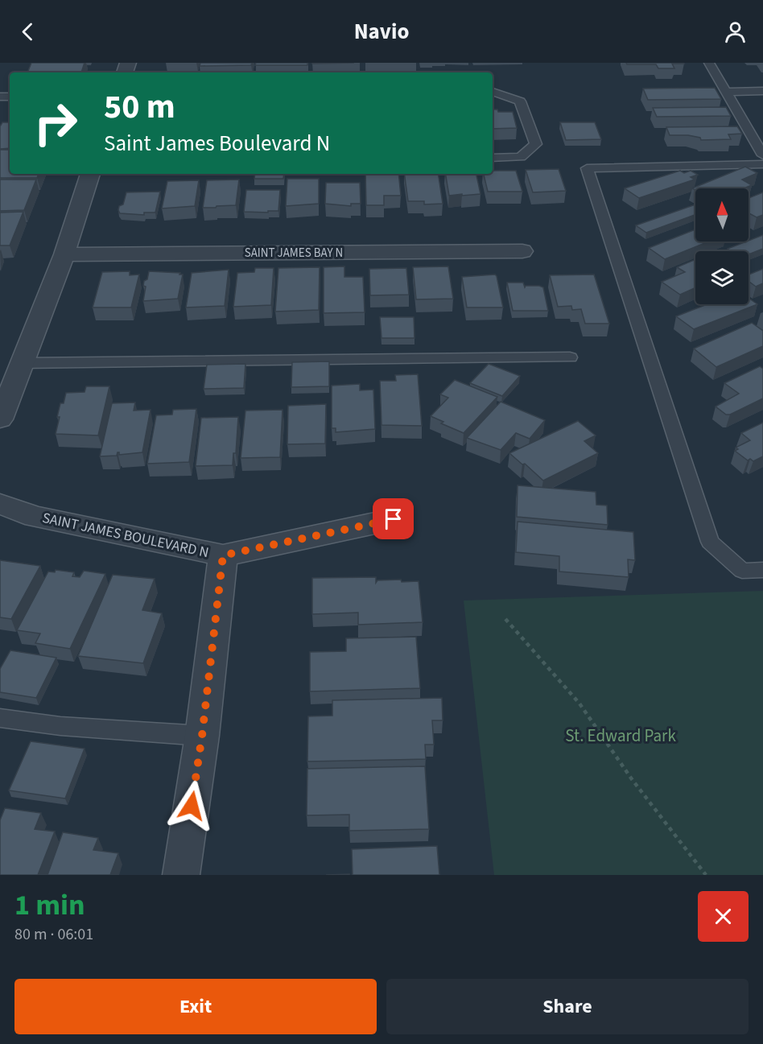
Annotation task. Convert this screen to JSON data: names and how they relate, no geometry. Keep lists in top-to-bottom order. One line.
{"streets":{"street":["SAINT JAMES BAY N","SAINT JAMES BOULEVARD N"]},"parks":["St. Edward Park"],"north":"top","page":{"header":"Navio","turn":["50 m","Saint James Boulevard N"],"heading":["1 min","80 m · 06:01"],"buttons":["Exit","Share"]}}
